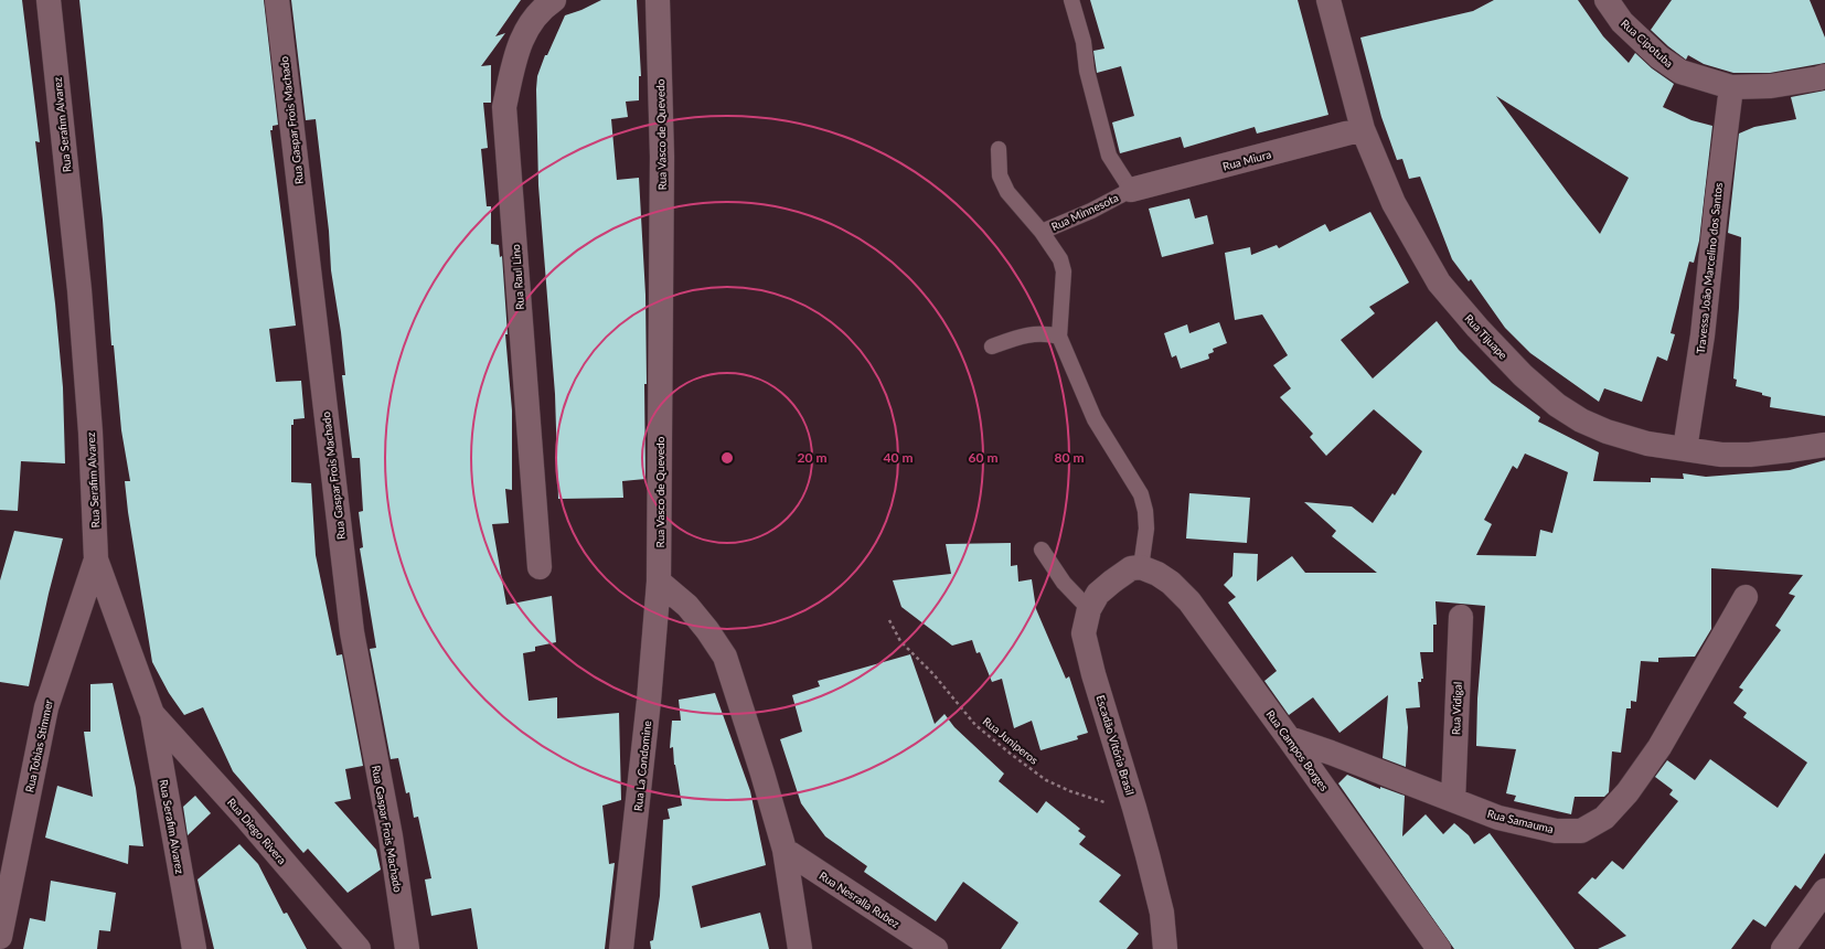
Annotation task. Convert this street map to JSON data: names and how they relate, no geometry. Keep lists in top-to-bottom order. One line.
{"streets":{"street":["Rua Cipotuba","Rua Gaspar Frois Machado","Rua Serafim Alvarez","Rua Vasco de Quevedo","Rua Miura","Travessa João Marcelino dos Santos","Rua Raul Lino","Rua Tijuape","Rua Vidigal","Escadão Vitória Brasil","Rua Tobias Stimmer","Rua Campos Borges","Rua La Condomine","Rua Samauma","Rua Diego Rivera","Rua Nesralla Rubez"],"lane":["Rua Minnesota"],"path":["Rua Juniperos"]},"crossings":[["Rua Cipotuba","Travessa João Marcelino dos Santos"],["Rua Serafim Alvarez","Rua Tobias Stimmer"],["Rua Serafim Alvarez","Rua Diego Rivera"],["Rua Vasco de Quevedo","Rua La Condomine"],["Rua Miura","Rua Minnesota"],["Rua Miura","Rua Tijuape"],["Rua Minnesota","Escadão Vitória Brasil"],["Rua Minnesota","Rua Campos Borges"],["Travessa João Marcelino dos Santos","Rua Tijuape"],["Rua Vidigal","Rua Samauma"],["Rua Juniperos","Escadão Vitória Brasil"],["Escadão Vitória Brasil","Rua Campos Borges"],["Rua Campos Borges","Rua Samauma"]],"rings":["20 m","40 m","60 m","80 m"]}
